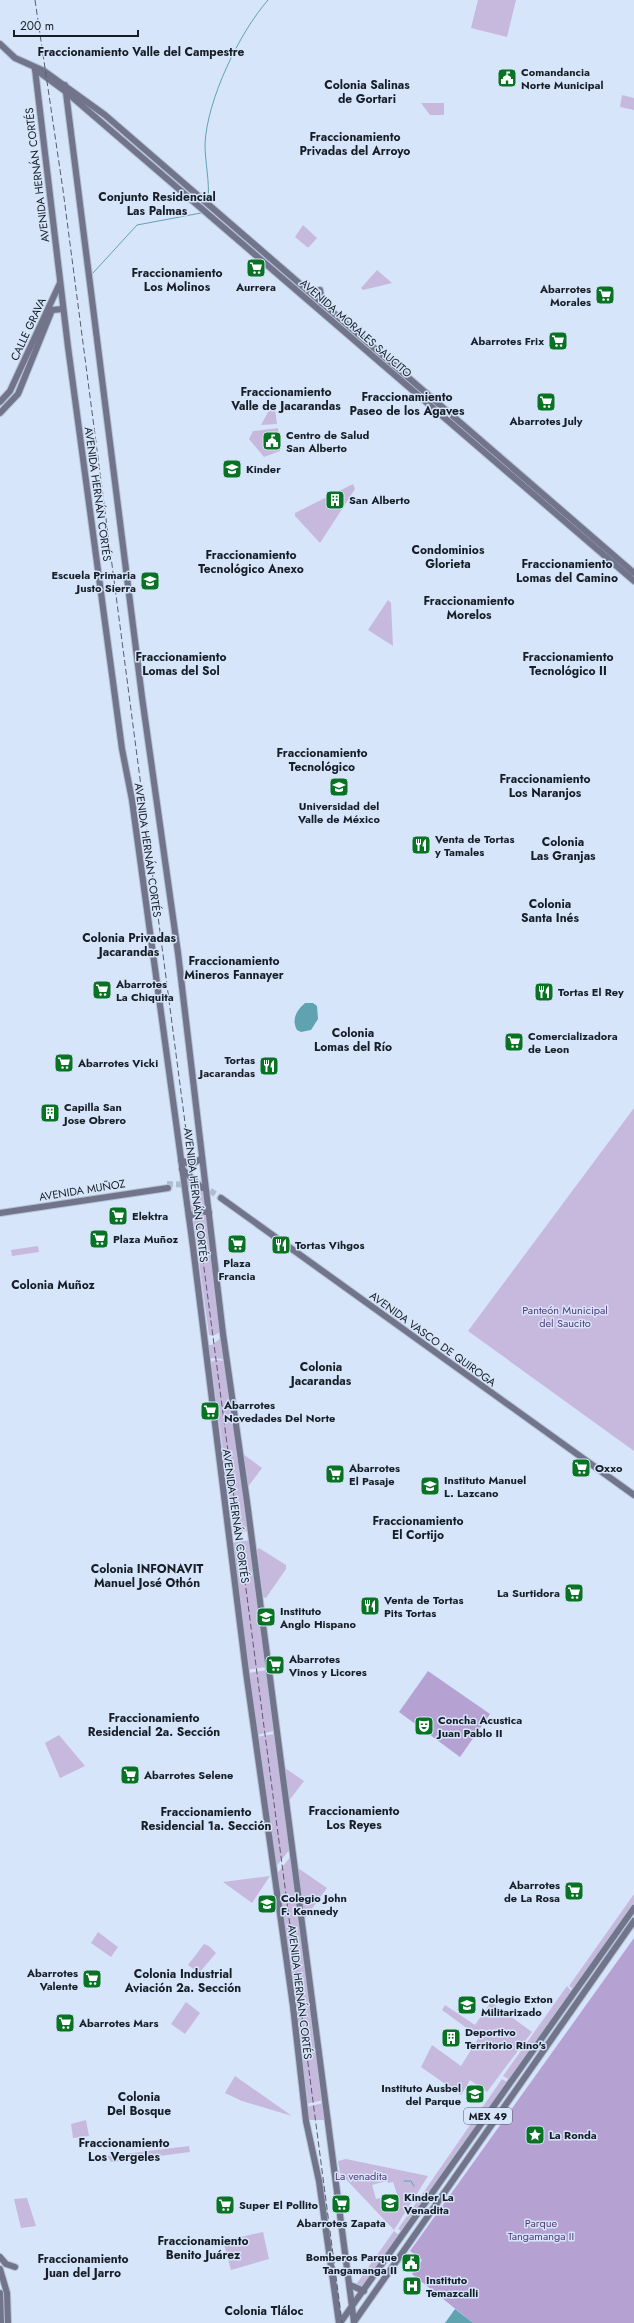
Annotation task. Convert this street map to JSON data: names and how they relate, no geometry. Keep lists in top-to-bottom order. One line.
{"streets":{"main road":["AVENIDA HERNÁN CORTÉS","AVENIDA MORALES SAUCITO","CALLE GRAVA","AVENIDA MUÑOZ","AVENIDA VASCO DE QUIROGA","MEX 49"]},"crossings":[["AVENIDA HERNÁN CORTÉS","AVENIDA MORALES SAUCITO"],["AVENIDA HERNÁN CORTÉS","CALLE GRAVA"],["AVENIDA HERNÁN CORTÉS","MEX 49"]],"districts":["Fraccionamiento Valle del Campestre","Colonia Salinas de Gortari","Fraccionamiento Privadas del Arroyo","Conjunto Residencial Las Palmas","Fraccionamiento Los Molinos","Fraccionamiento Valle de Jacarandas","Fraccionamiento Paseo de los Agaves","Condominios Glorieta","Fraccionamiento Tecnológico Anexo","Fraccionamiento Lomas del Camino","Fraccionamiento Morelos","Fraccionamiento Lomas del Sol","Fraccionamiento Tecnológico II","Fraccionamiento Tecnológico","Fraccionamiento Los Naranjos","Colonia Las Granjas","Colonia Santa Inés","Colonia Privadas Jacarandas","Fraccionamiento Mineros Fannayer","Colonia Lomas del Río","Colonia Muñoz","Colonia Jacarandas","Fraccionamiento El Cortijo","Colonia INFONAVIT Manuel José Othón","Fraccionamiento Residencial 2a. Sección","Fraccionamiento Los Reyes","Fraccionamiento Residencial 1a. Sección","Colonia Industrial Aviación 2a. Sección","Colonia Del Bosque","Fraccionamiento Los Vergeles","Fraccionamiento Benito Juárez","Fraccionamiento Juan del Jarro","Colonia Tláloc"],"parks":["Panteón Municipal del Saucito","La venadita","Parque Tangamanga II"],"places":{"public building":["Comandancia Norte Municipal","Centro de Salud San Alberto","Bomberos Parque Tangamanga II"],"supermarket":["Aurrera","Abarrotes Morales","Abarrotes Frix","Abarrotes July","Abarrotes La Chiquita","Comercializadora de Leon","Abarrotes Vicki","Elektra","Plaza Muñoz","Plaza Francia","Abarrotes Novedades Del Norte","Oxxo","Abarrotes El Pasaje","La Surtidora","Abarrotes Vinos y Licores","Abarrotes Selene","Abarrotes de La Rosa","Abarrotes Valente","Abarrotes Mars","Abarrotes Zapata","Super El Pollito"],"school or university":["Kinder","Escuela Primaria Justo Sierra","Universidad del Valle de México","Instituto Manuel L. Lazcano","Instituto Anglo Hispano","Colegio John F. Kennedy","Colegio Exton Militarizado","Instituto Ausbel del Parque","Kinder La Venadita"],"building":["San Alberto","Capilla San Jose Obrero","Deportivo Territorio Rino's"],"restaurant":["Venta de Tortas y Tamales","Tortas El Rey","Tortas Jacarandas","Tortas Vihgos","Venta de Tortas Pits Tortas"],"theatre":["Concha Acustica Juan Pablo II"],"place":["La Ronda"],"hospital":["Instituto Temazcalli"]},"scale_bar":"200 m"}
